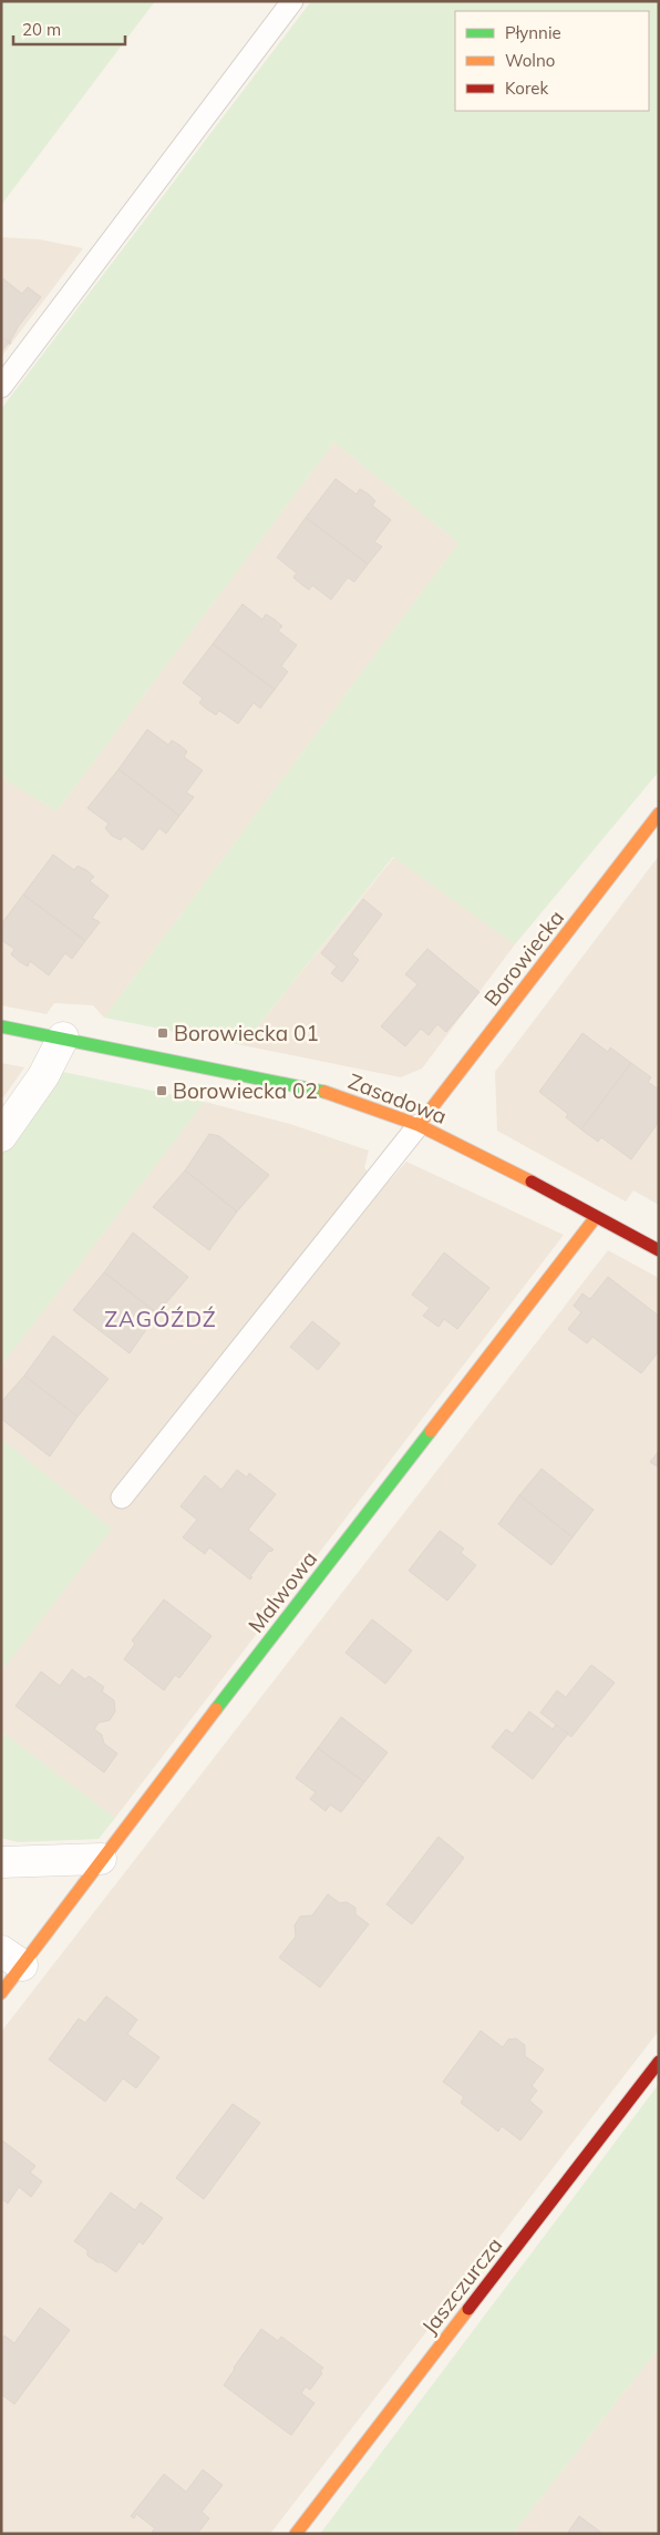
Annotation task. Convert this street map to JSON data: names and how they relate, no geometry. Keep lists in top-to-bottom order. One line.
{"streets":{"street":["Borowiecka","Zasadowa","Malwowa","Jaszczurcza"]},"crossings":[["Borowiecka","Zasadowa"],["Zasadowa","Malwowa"]],"districts":["ZAGÓŹDŹ"],"places":{"transit":["Borowiecka 01","Borowiecka 02"]},"legend":["Płynnie","Wolno","Korek"],"scale_bar":"20 m"}
